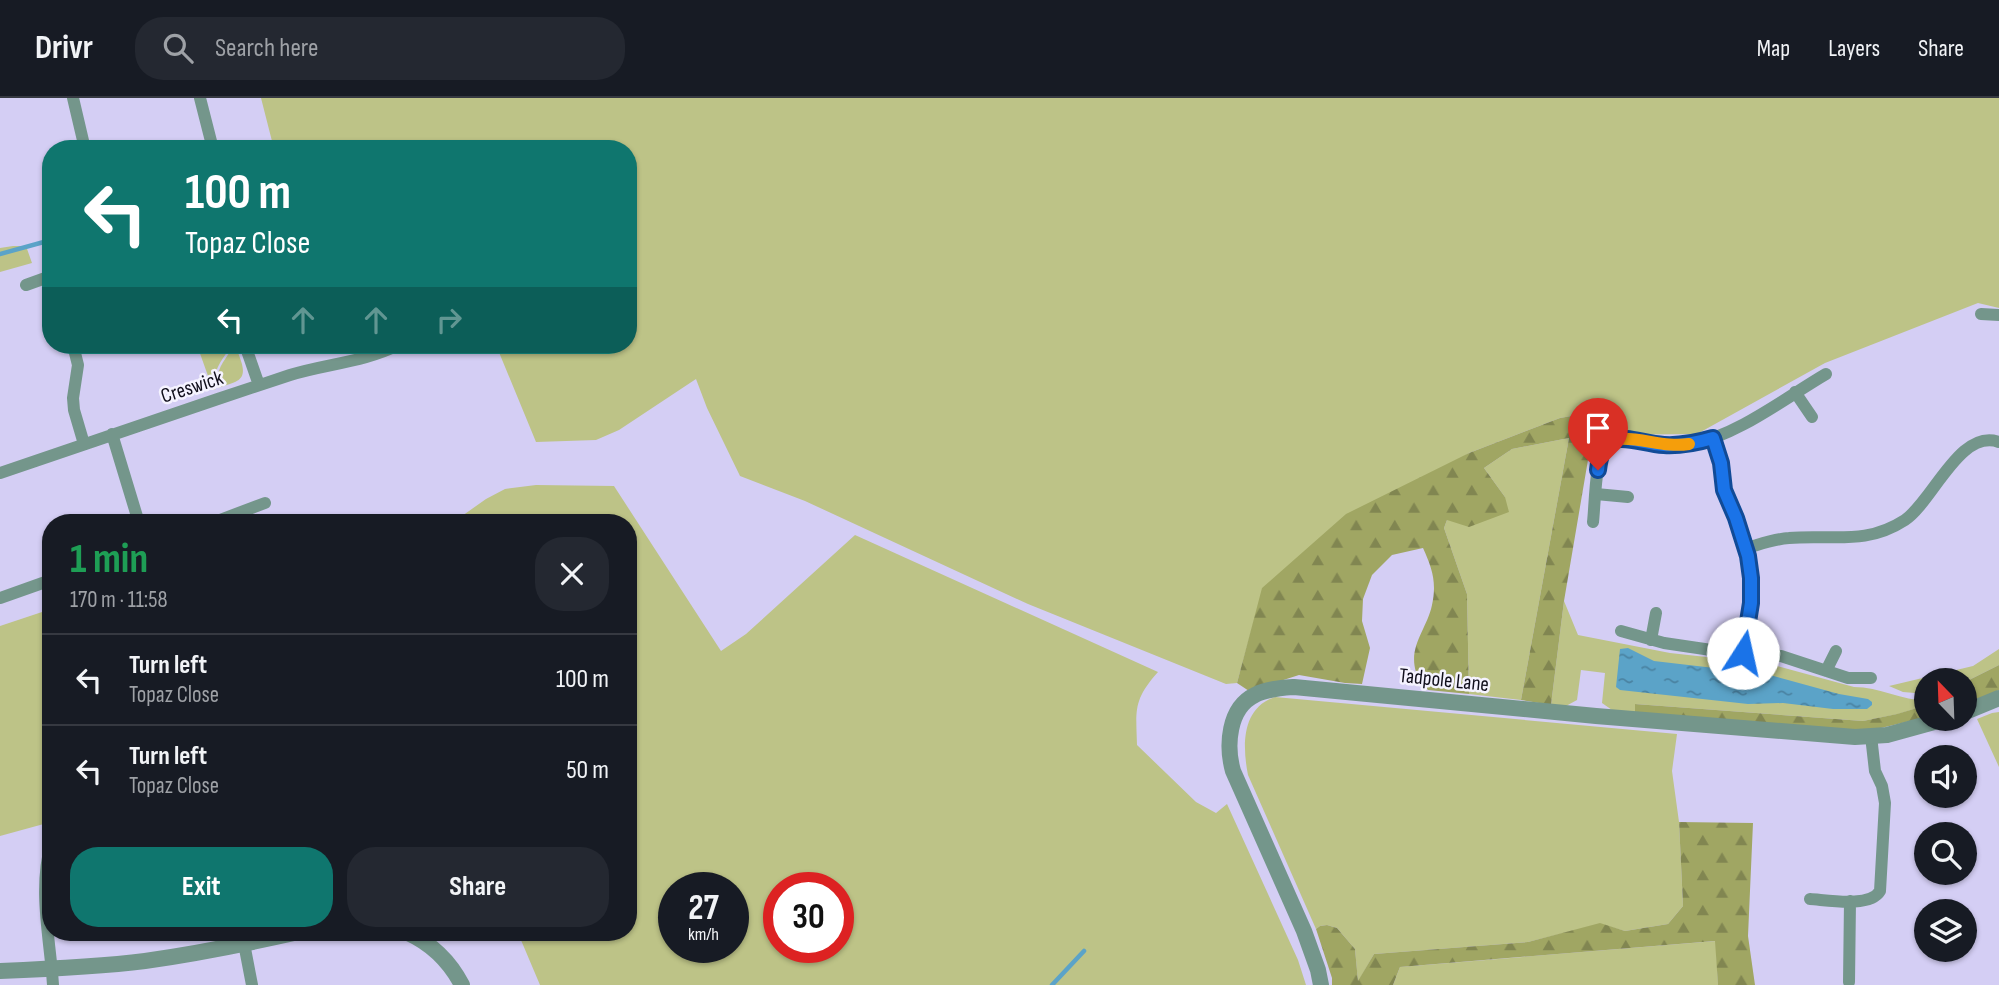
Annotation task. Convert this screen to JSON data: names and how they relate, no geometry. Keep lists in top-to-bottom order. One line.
{"streets":{"street":["Creswick","Tadpole Lane"]},"north":"top left","page":{"header":"Drivr","search":"Search here","nav":["Map","Layers","Share"],"turn":["100 m","Topaz Close"],"heading":["1 min","170 m · 11:58"],"list":[{"name":"Turn left","note":"Topaz Close","value":"100 m"},{"name":"Turn left","note":"Topaz Close","value":"50 m"}],"buttons":["Exit","Share"],"speed":"27 km/h","limit":"30"}}
